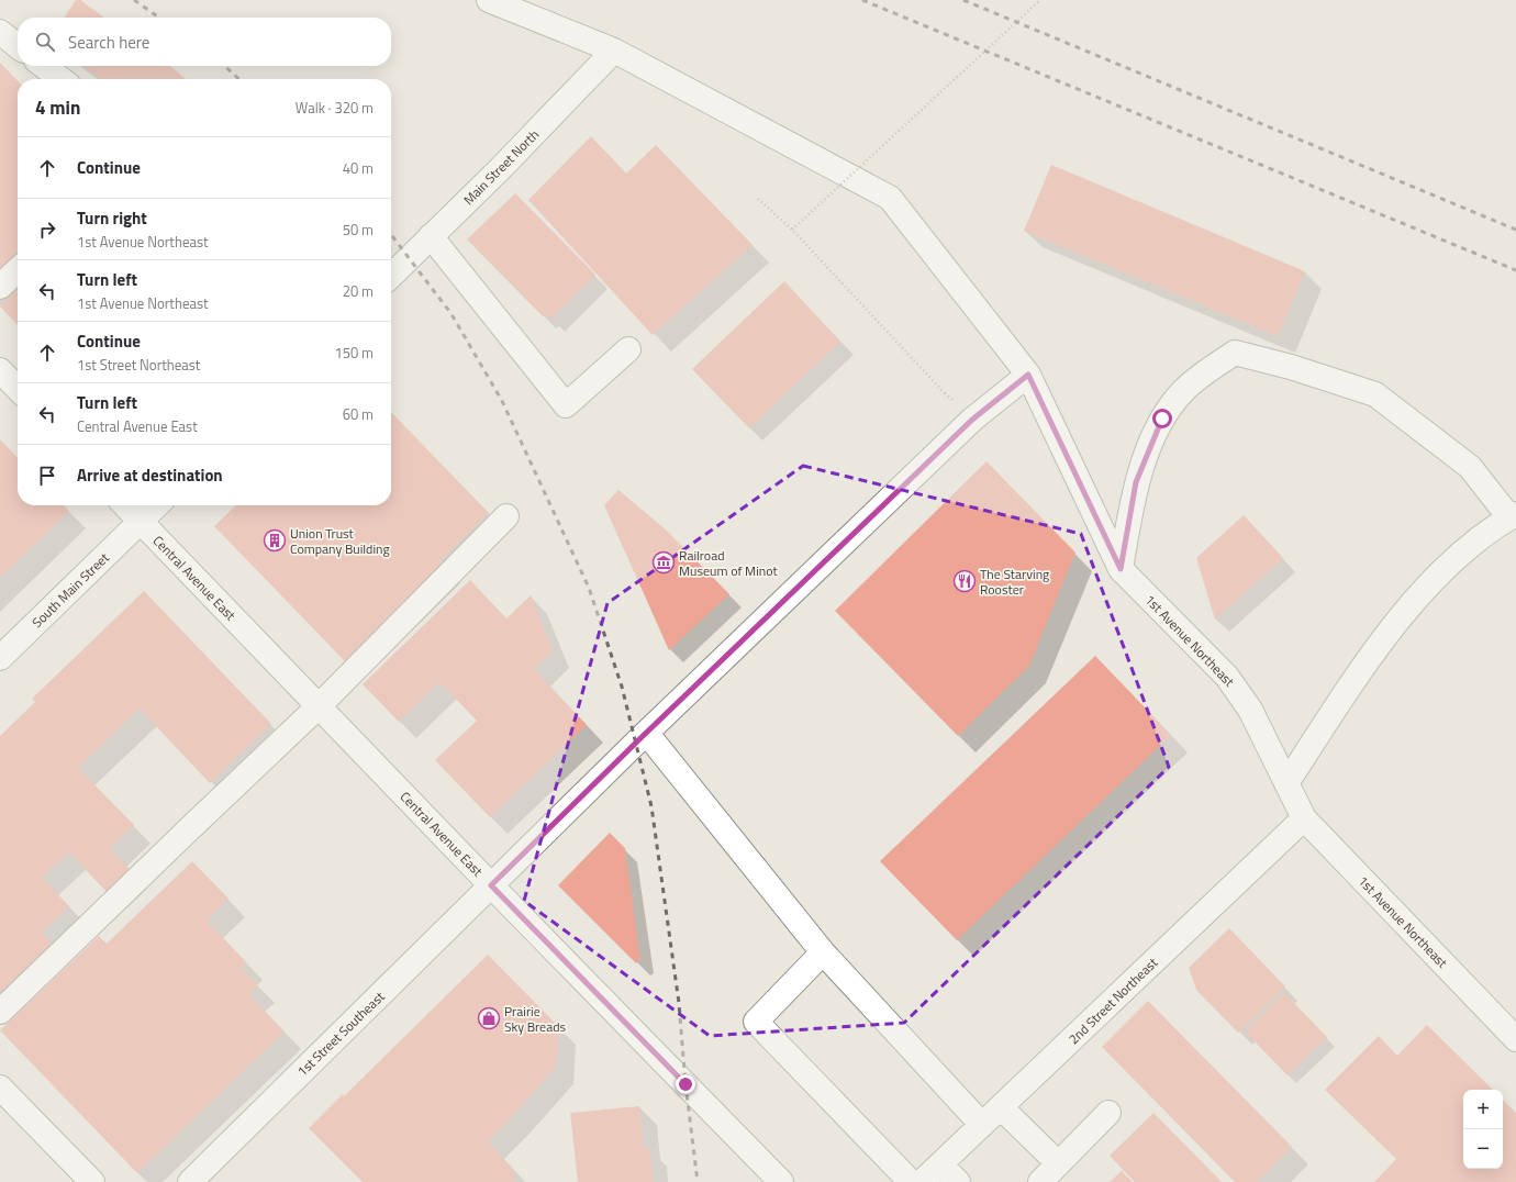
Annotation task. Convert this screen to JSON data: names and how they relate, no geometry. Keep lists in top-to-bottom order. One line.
{"streets":{"street":["Main Street North","Central Avenue East","South Main Street","1st Avenue Northeast","2nd Street Northeast","1st Street Southeast"]},"crossings":[["Main Street North","1st Avenue Northeast"],["Central Avenue East","South Main Street"],["Central Avenue East","1st Street Southeast"],["1st Avenue Northeast","2nd Street Northeast"],["1st Avenue Northeast","1st Street Southeast"]],"places":{"building":["Union Trust Company Building"],"museum":["Railroad Museum of Minot"],"restaurant":["The Starving Rooster"],"shop":["Prairie Sky Breads"]},"page":{"search":"Search here","heading":["4 min","Walk · 320 m"],"list":[["Continue","40 m"],["Turn right","1st Avenue Northeast","50 m"],["Turn left","1st Avenue Northeast","20 m"],["Continue","1st Street Northeast","150 m"],["Turn left","Central Avenue East","60 m"],"Arrive at destination"],"map_buttons":["+","−"]}}
